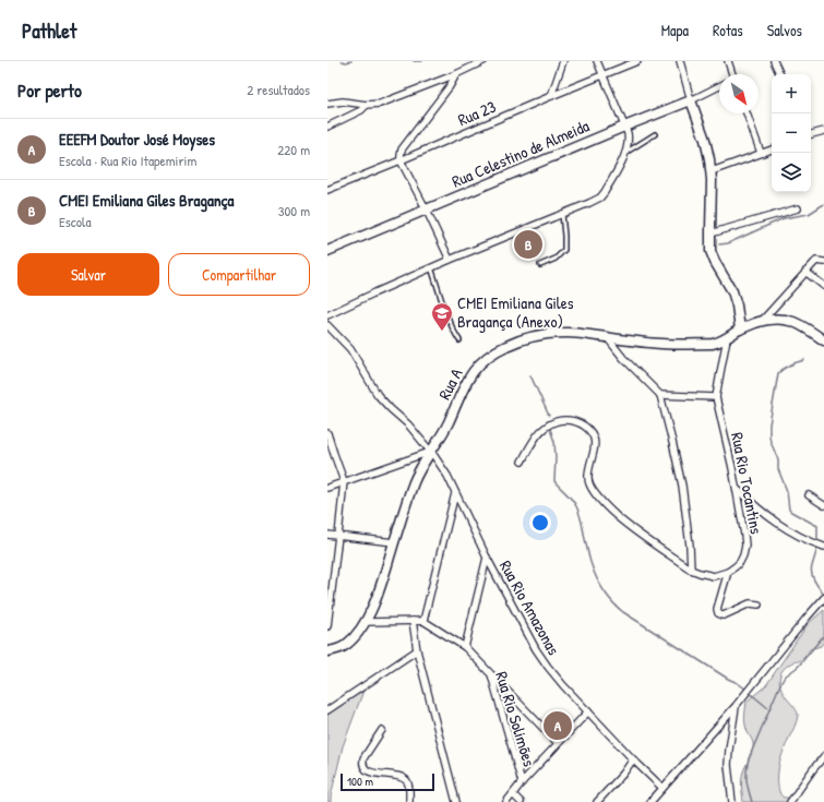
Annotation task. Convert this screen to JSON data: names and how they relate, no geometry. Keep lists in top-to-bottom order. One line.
{"streets":{"street":["Rua 23","Rua Celestino de Almeida","Rua A","Rua Rio Tocantins","Rua Rio Amazonas","Rua Rio Solimões"]},"crossings":[["Rua A","Rua Rio Tocantins"],["Rua A","Rua Rio Amazonas"]],"places":{"school or university":["CMEI Emiliana Giles Bragança (Anexo)"]},"scale_bar":"100 m","north":"bottom right","page":{"header":"Pathlet","nav":["Mapa","Rotas","Salvos"],"heading":["Por perto","2 resultados"],"map_buttons":["+","−"],"list":[{"mark":"A","name":"EEEFM Doutor José Moyses","note":"Escola · Rua Rio Itapemirim","value":"220 m"},{"mark":"B","name":"CMEI Emiliana Giles Bragança","note":"Escola","value":"300 m"}],"pins":["B","A"],"buttons":["Salvar","Compartilhar"],"scale":"100 m"}}
